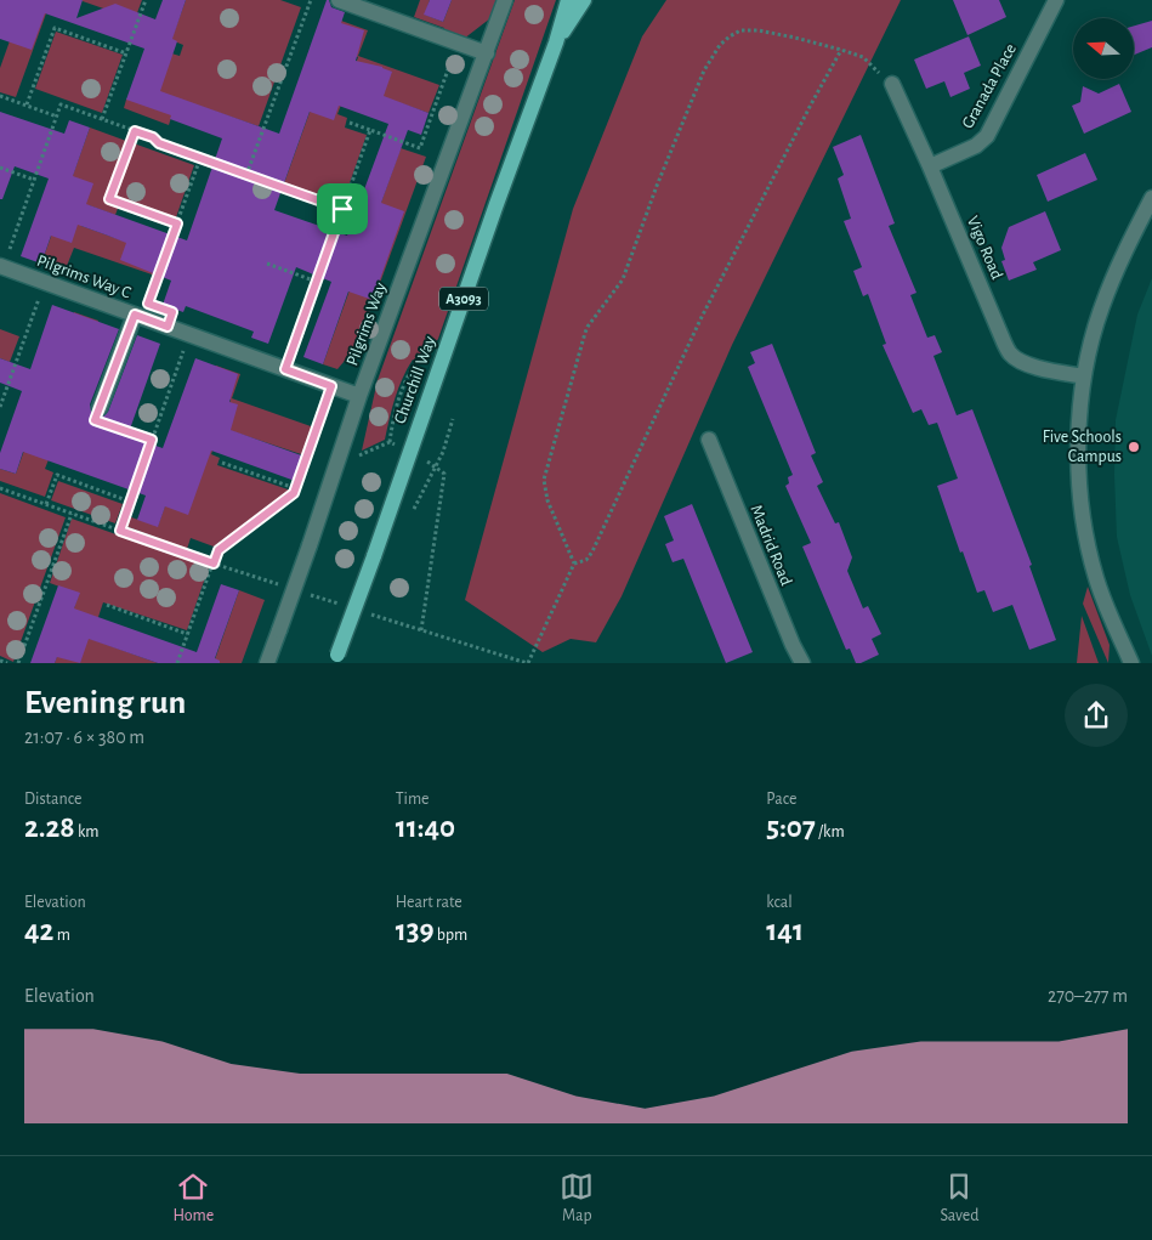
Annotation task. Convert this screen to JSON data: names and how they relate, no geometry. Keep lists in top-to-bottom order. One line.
{"streets":{"main road":["A3093","Churchill Way"],"street":["Granada Place","Vigo Road","Pilgrims Way C","Pilgrims Way","Madrid Road"]},"crossings":[["Granada Place","Vigo Road"],["Pilgrims Way C","Pilgrims Way"]],"places":["Five Schools Campus"],"north":"left","page":{"heading":["Evening run","21:07 · 6 × 380 m"],"stats":[["Distance","2.28 km"],["Time","11:40"],["Pace","5:07 /km"],["Elevation","42 m"],["Heart rate","139 bpm"],["kcal","141"]],"chart":["Elevation","270–277 m"],"tabs":["Home","Map","Saved"]}}
